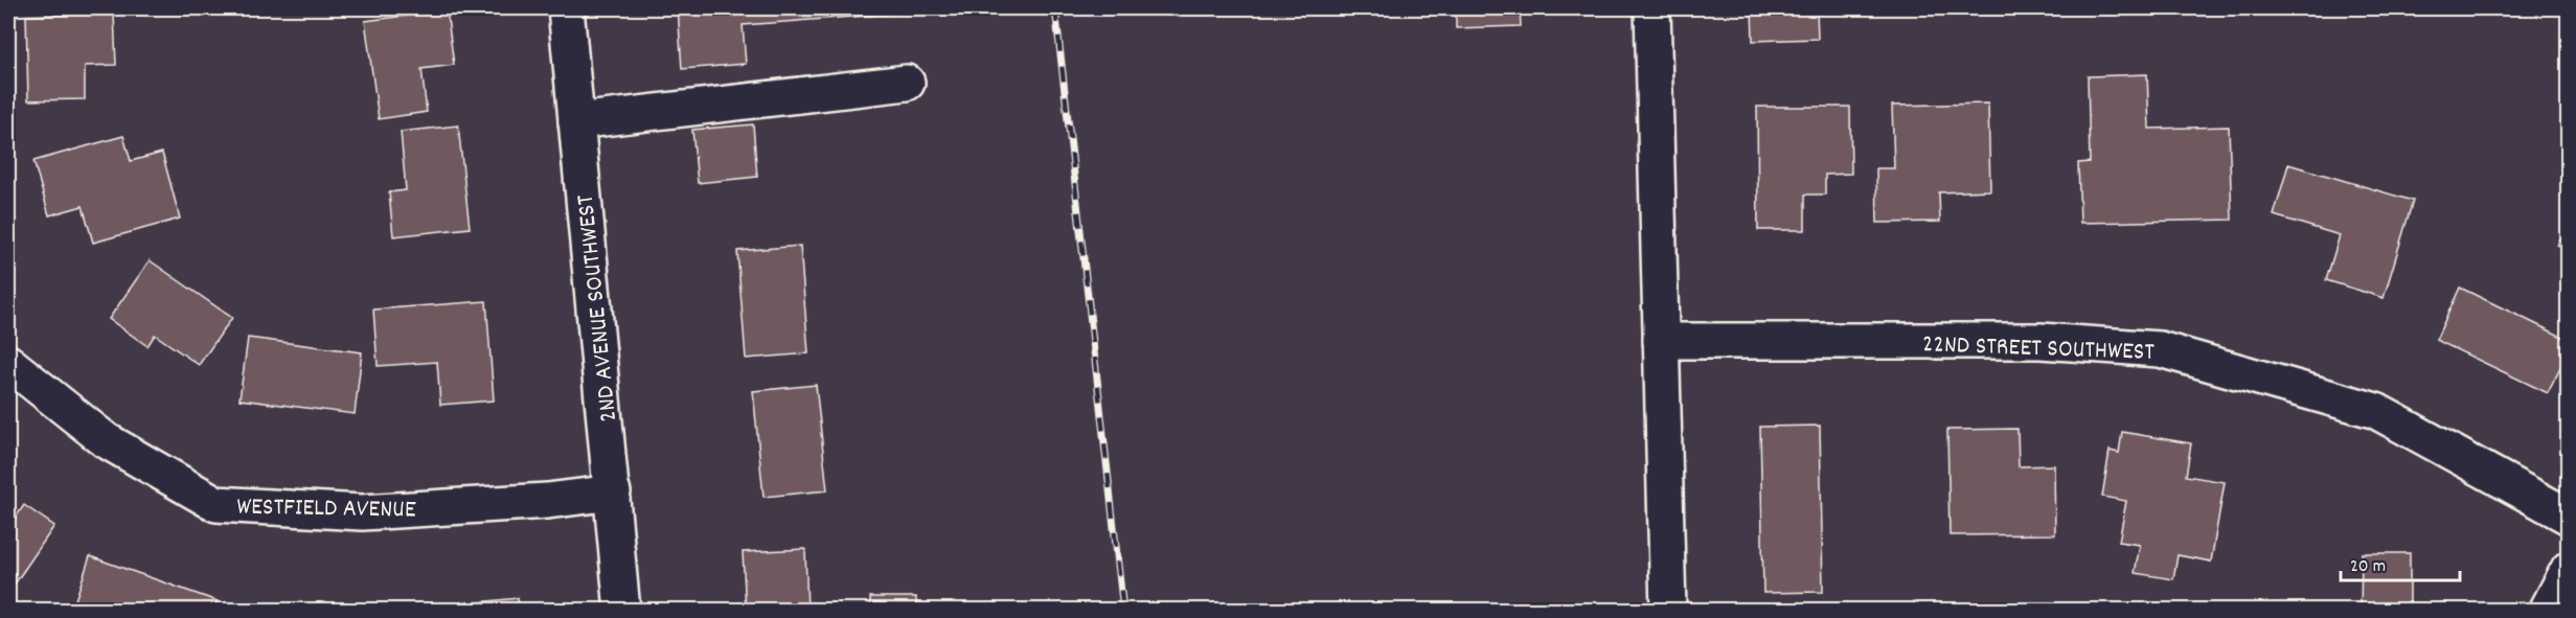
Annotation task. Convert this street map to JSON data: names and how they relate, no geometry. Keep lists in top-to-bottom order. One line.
{"streets":{"street":["2ND AVENUE SOUTHWEST","22ND STREET SOUTHWEST","WESTFIELD AVENUE"]},"crossings":[["2ND AVENUE SOUTHWEST","WESTFIELD AVENUE"]],"scale_bar":"20 m"}
